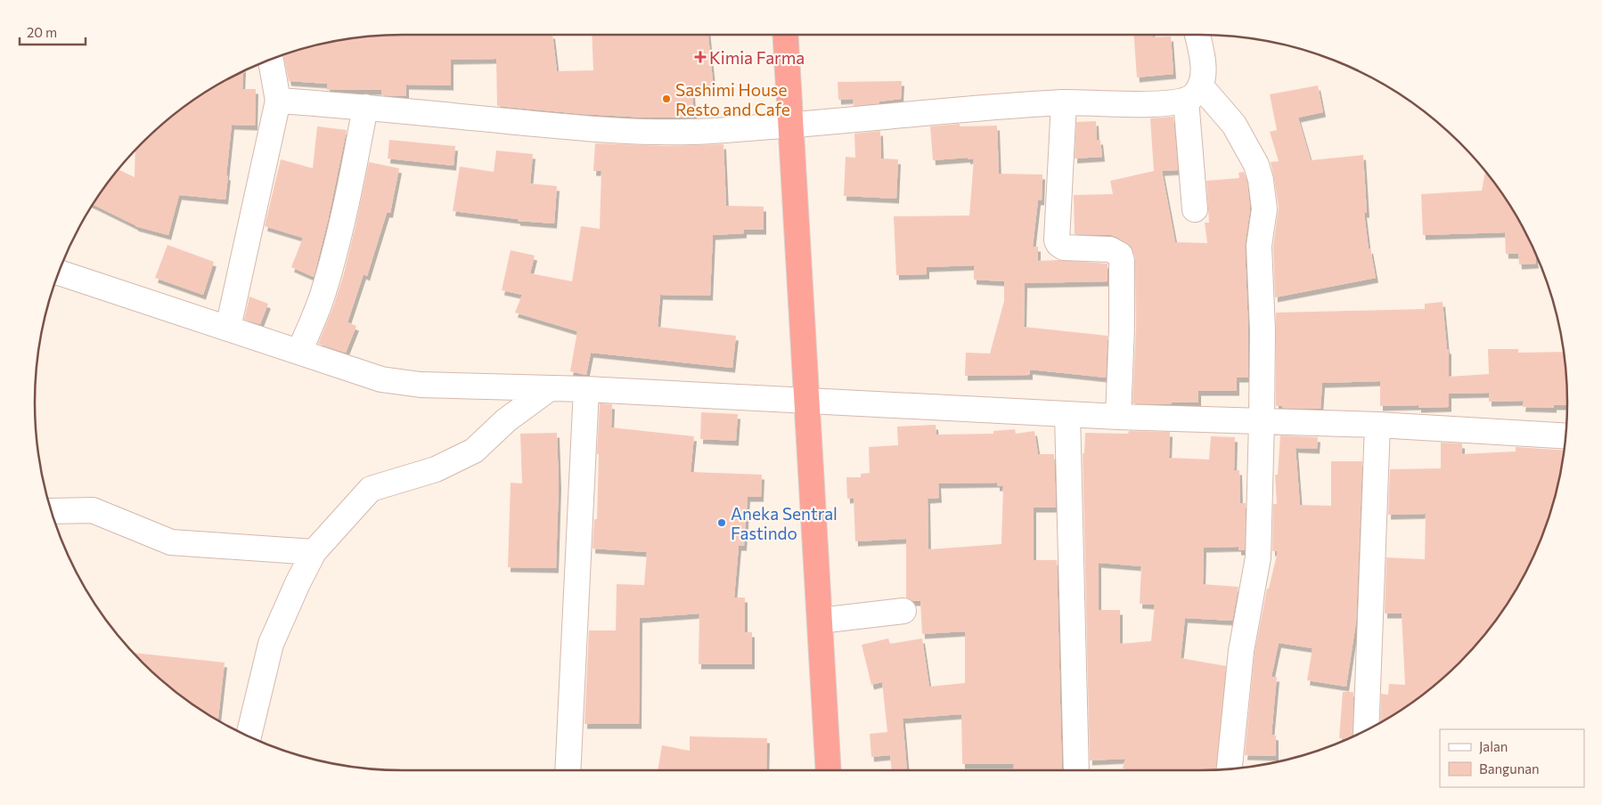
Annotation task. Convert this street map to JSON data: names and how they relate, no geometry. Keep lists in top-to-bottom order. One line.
{"places":{"health":["Kimia Farma"],"other":["Sashimi House Resto and Cafe","Aneka Sentral Fastindo"]},"legend":["Jalan","Bangunan"],"scale_bar":"20 m"}
